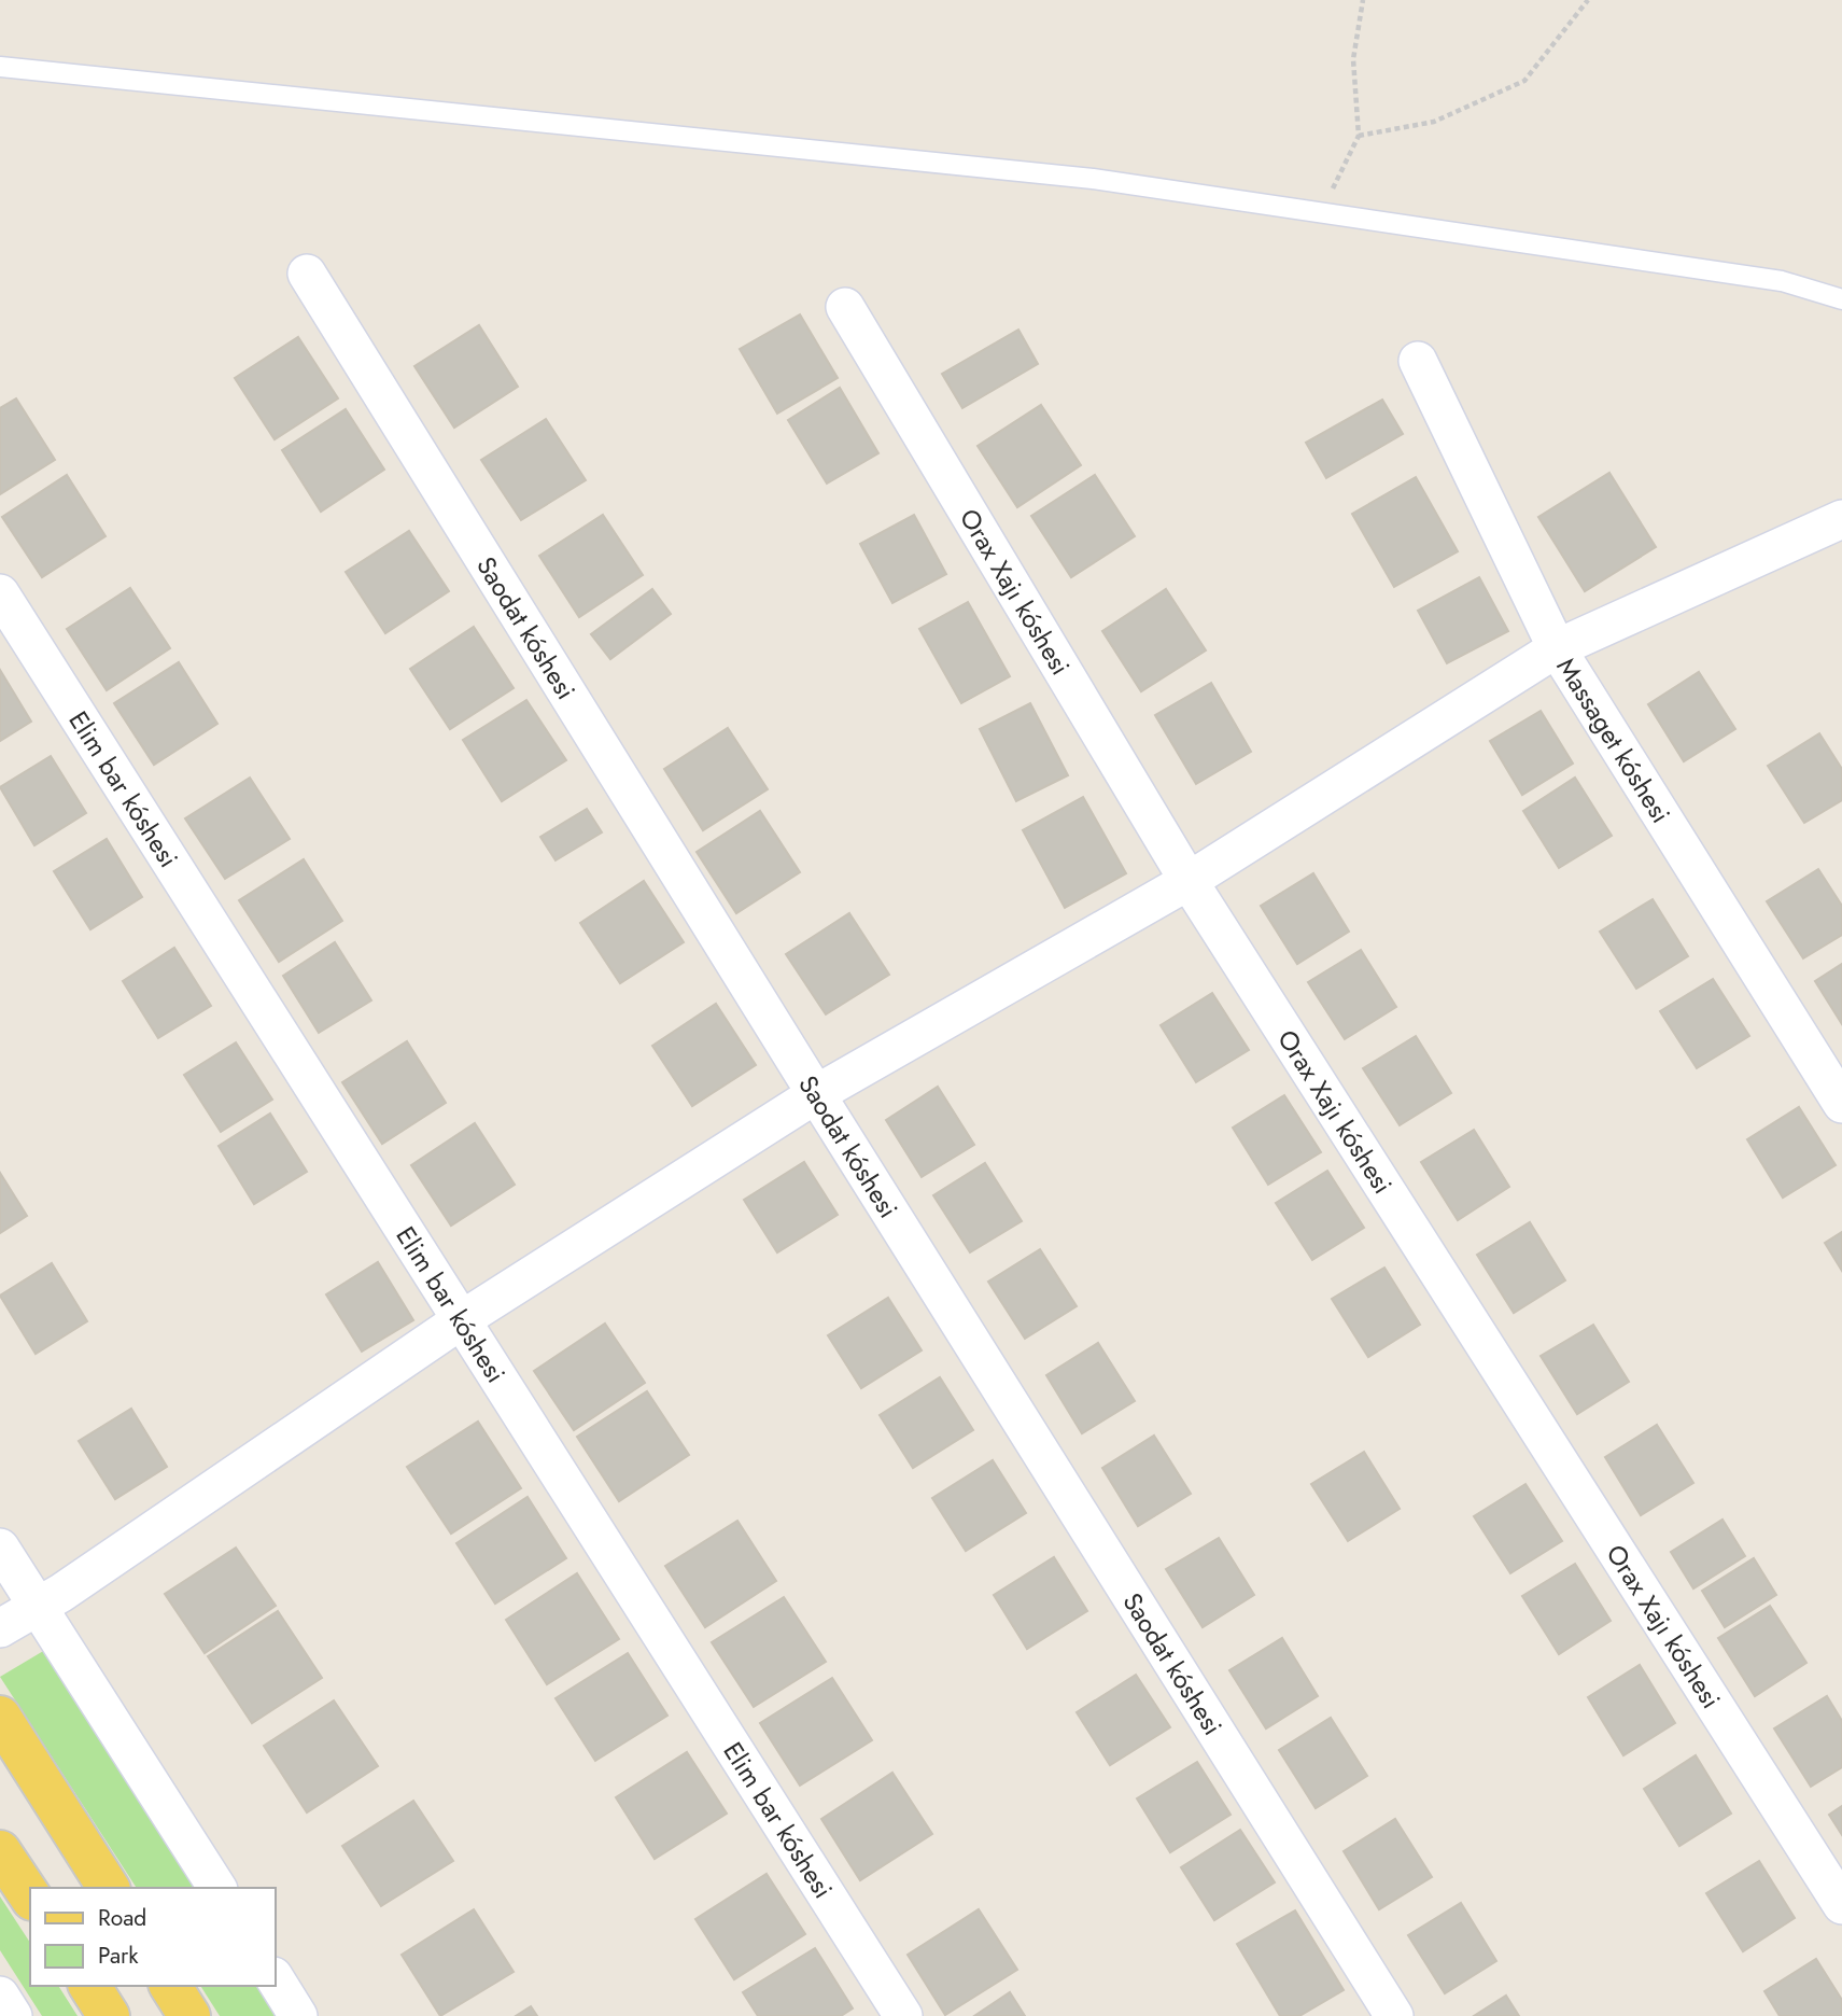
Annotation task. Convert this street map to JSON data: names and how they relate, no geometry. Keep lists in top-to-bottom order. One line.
{"streets":{"street":["Orax Xajı kóshesi","Saodat kóshesi","Massaget kóshesi","Elim bar kóshesi"]},"legend":["Road","Park"]}
